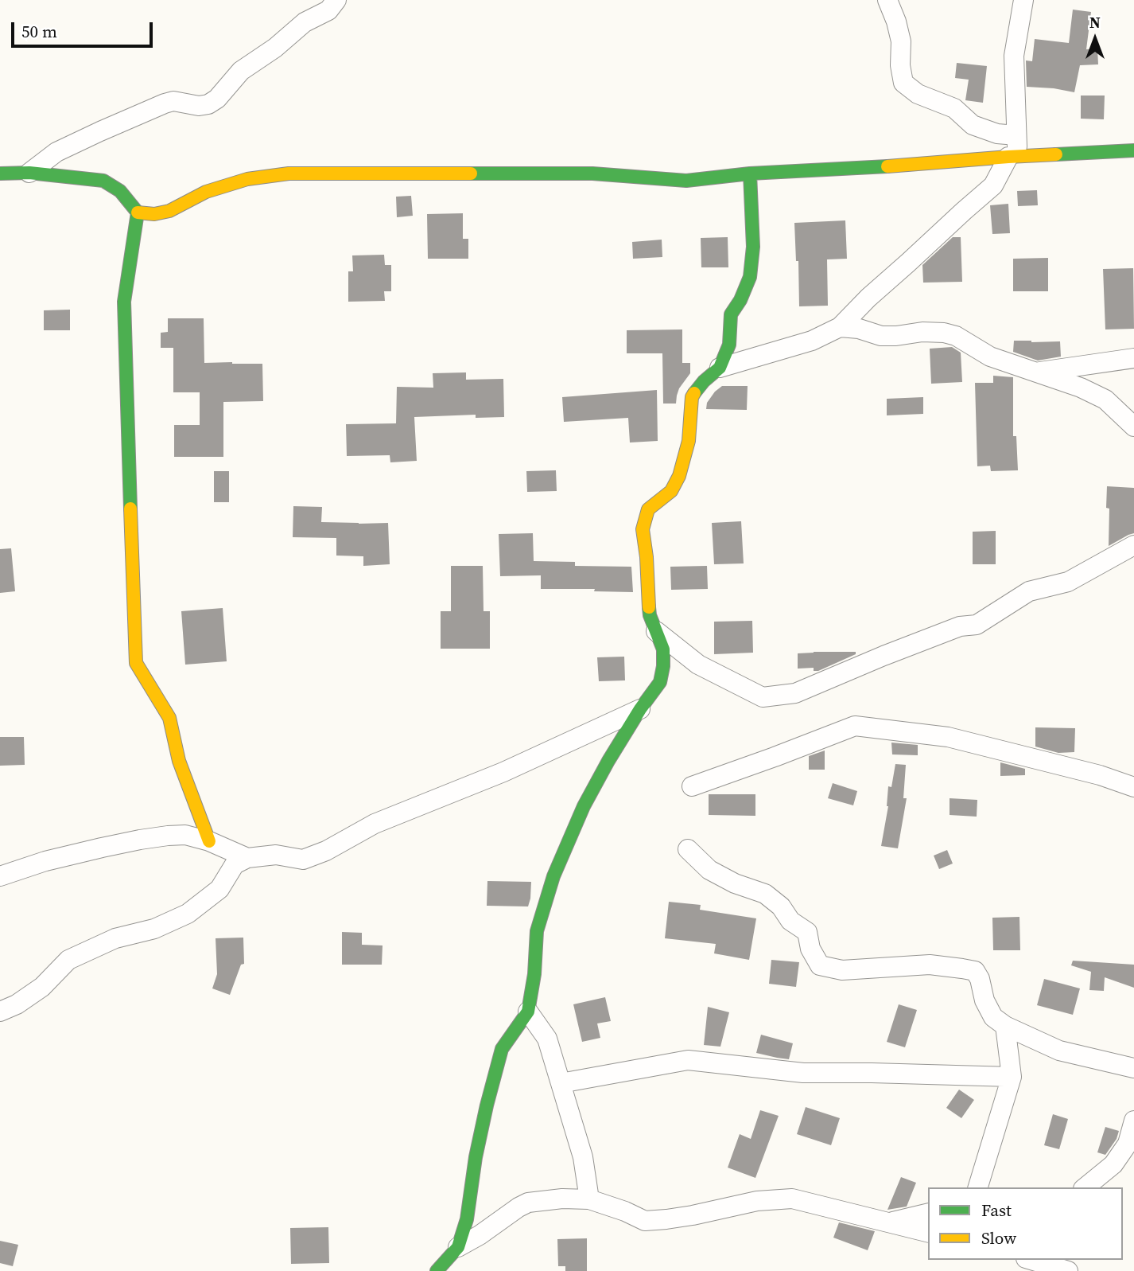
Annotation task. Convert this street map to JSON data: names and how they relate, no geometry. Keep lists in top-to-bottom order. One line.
{"legend":["Fast","Slow"],"scale_bar":"50 m","north":"top"}
